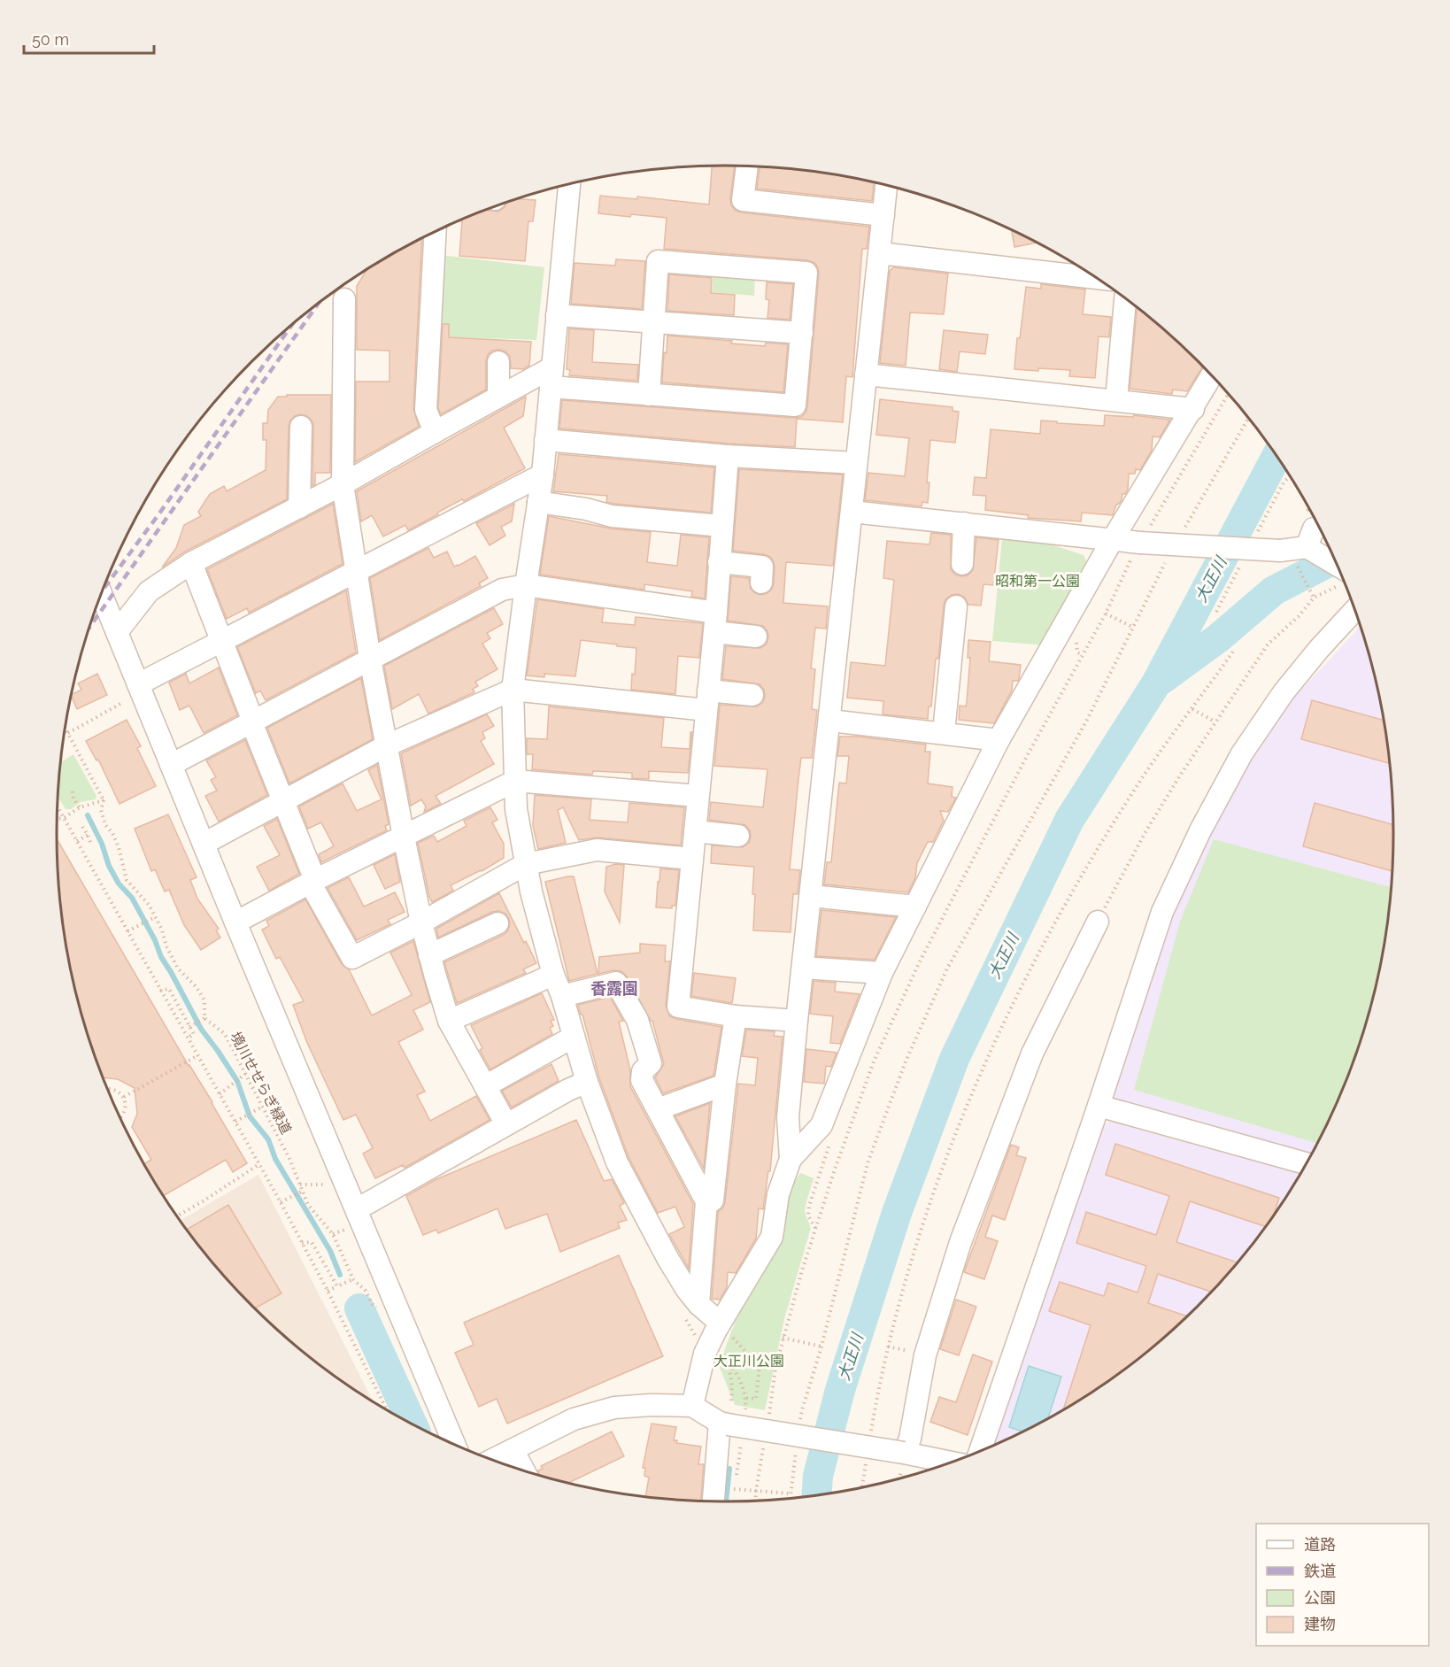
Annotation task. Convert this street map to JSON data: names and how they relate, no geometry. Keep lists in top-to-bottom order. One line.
{"streets":{"path":["境川せせらぎ緑道"]},"districts":["香露園"],"water":["大正川"],"parks":["昭和第一公園","大正川公園"],"legend":["道路","鉄道","公園","建物"],"scale_bar":"50 m"}
